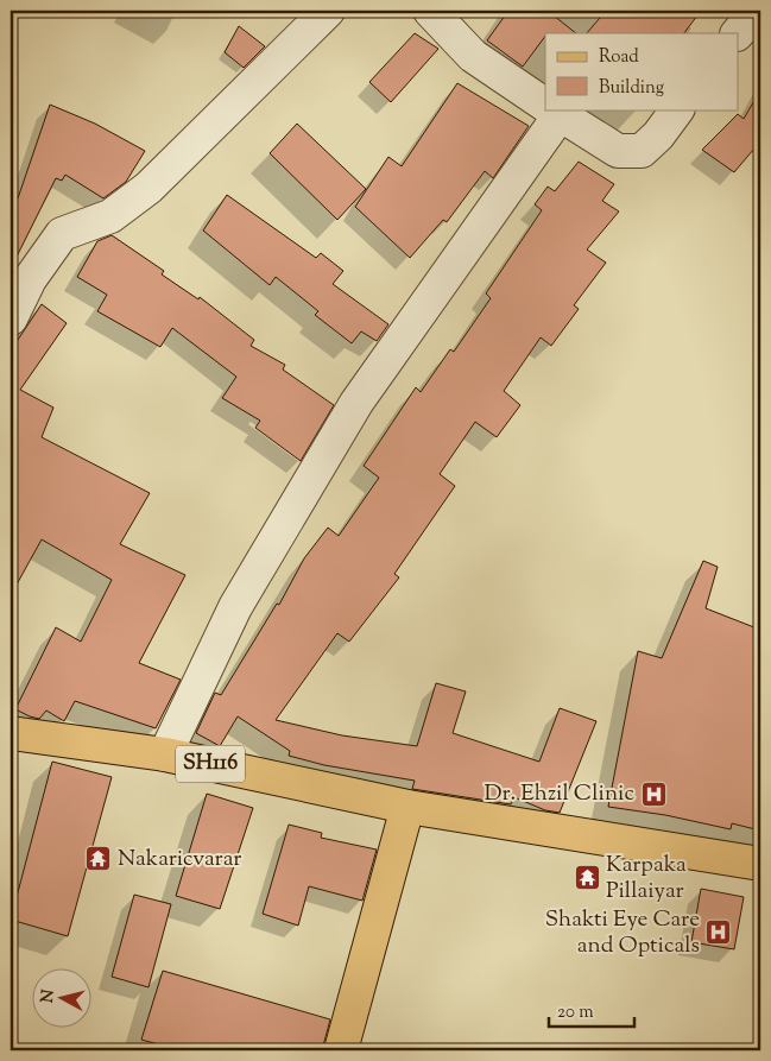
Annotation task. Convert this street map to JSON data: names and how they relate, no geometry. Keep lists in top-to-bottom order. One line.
{"streets":{"main road":["SH116"]},"places":{"hospital":["Dr. Ehzil Clinic","Shakti Eye Care and Opticals"],"temple":["Nakaricvarar","Karpaka Pillaiyar"]},"legend":["Road","Building"],"scale_bar":"20 m","north":"left"}
